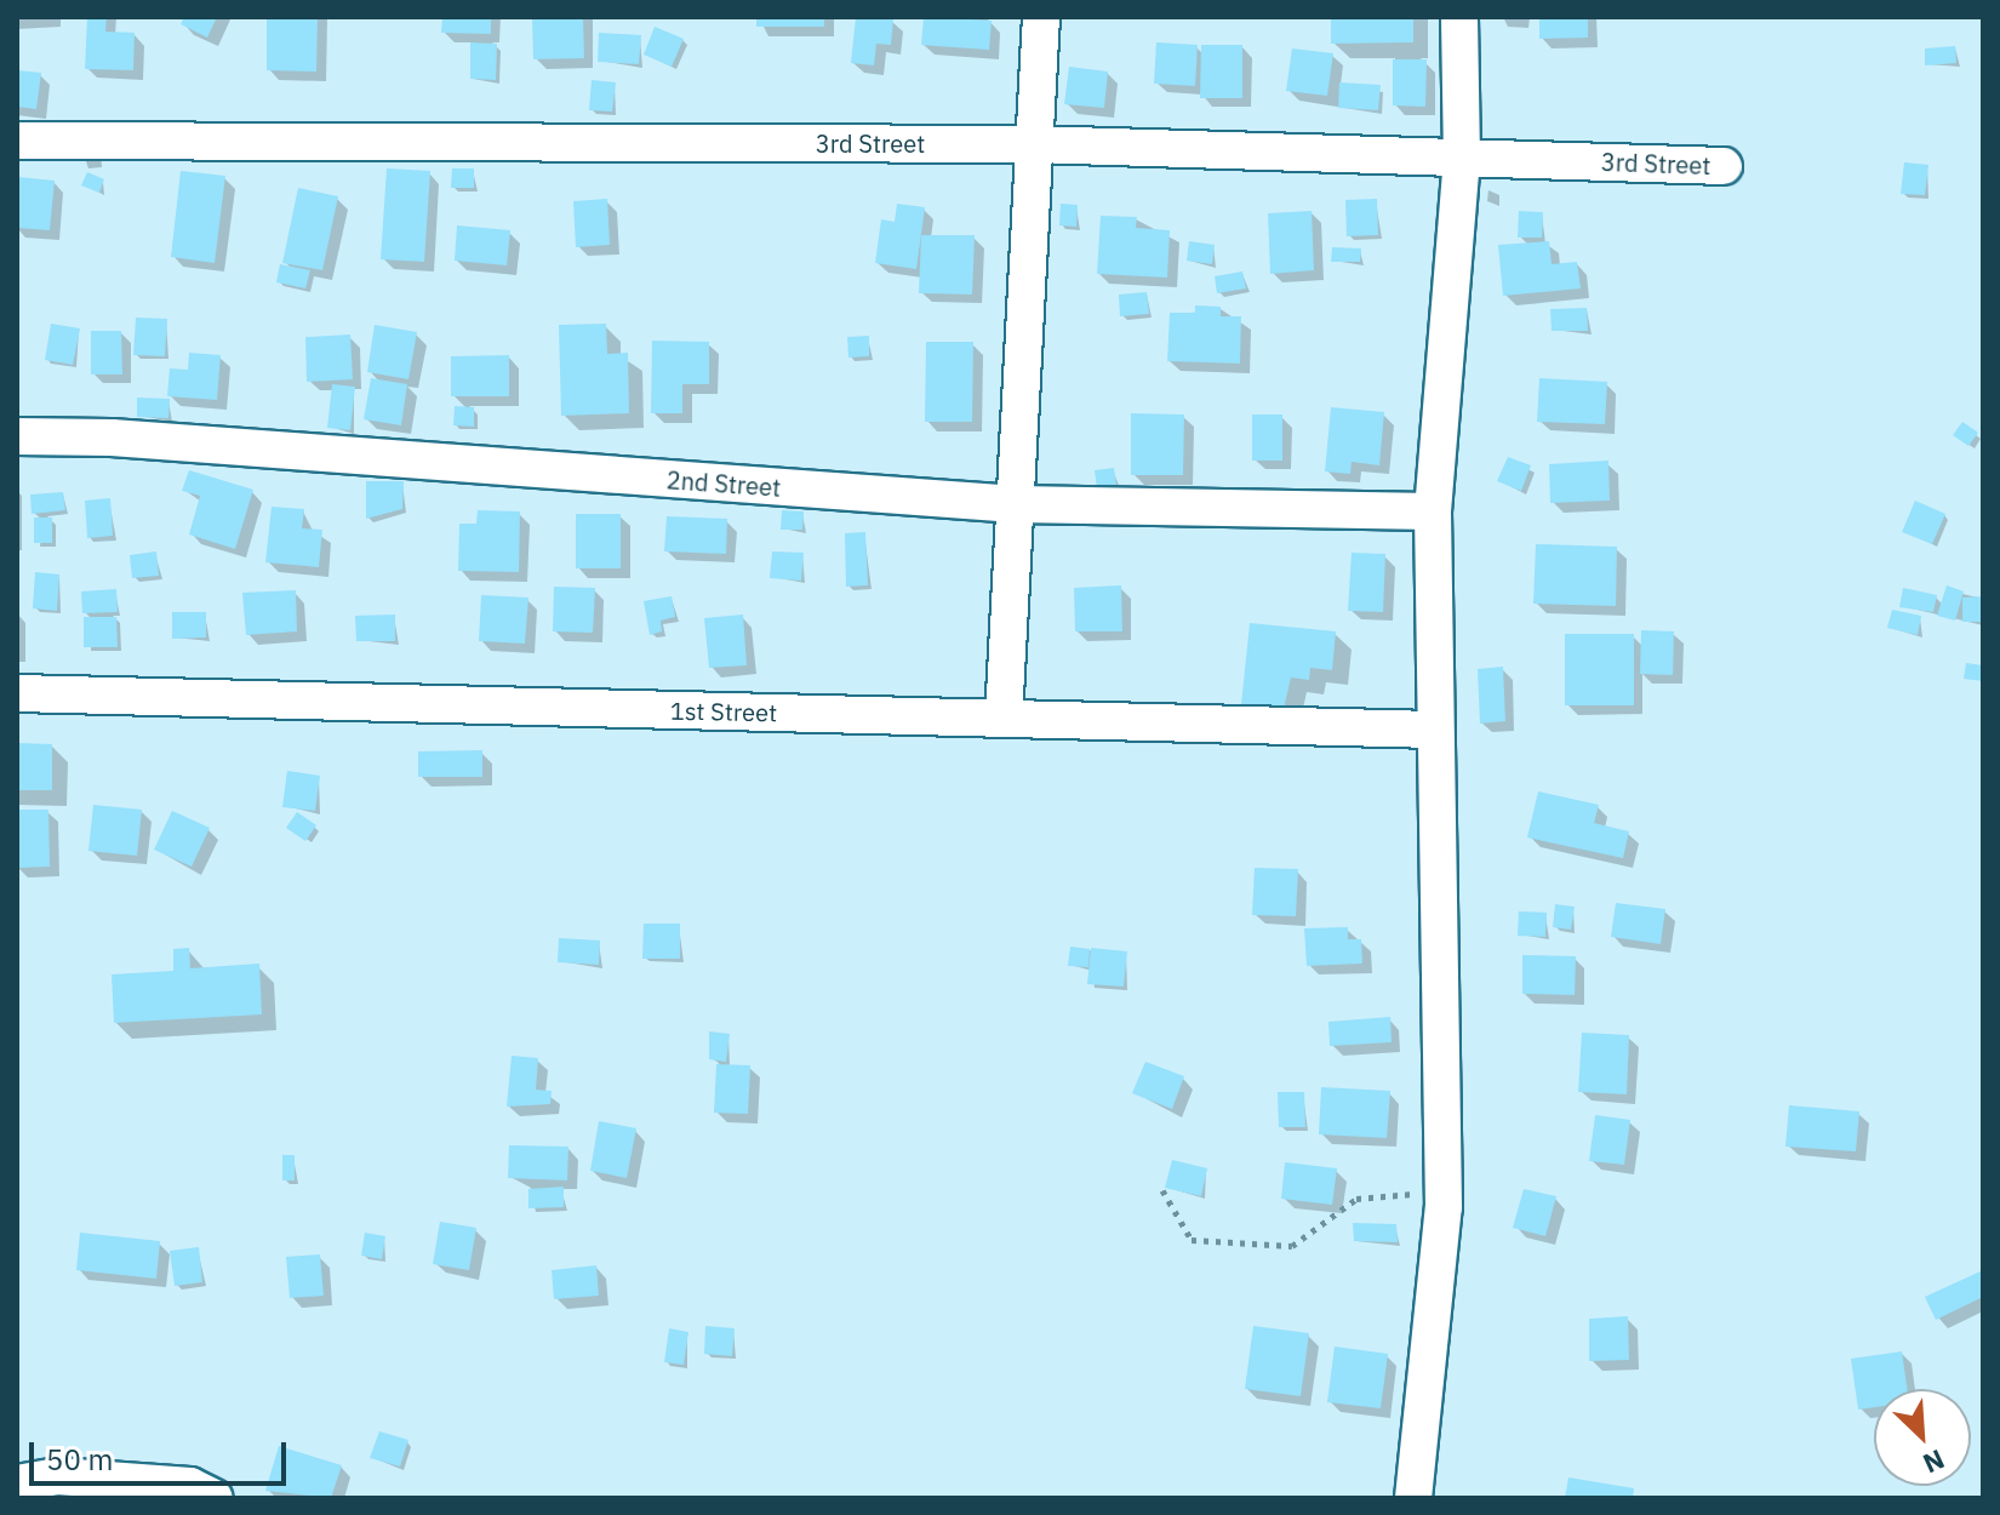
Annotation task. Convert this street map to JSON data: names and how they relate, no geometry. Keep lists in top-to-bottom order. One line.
{"streets":{"street":["3rd Street","2nd Street","1st Street"]},"scale_bar":"50 m","north":"bottom right"}
